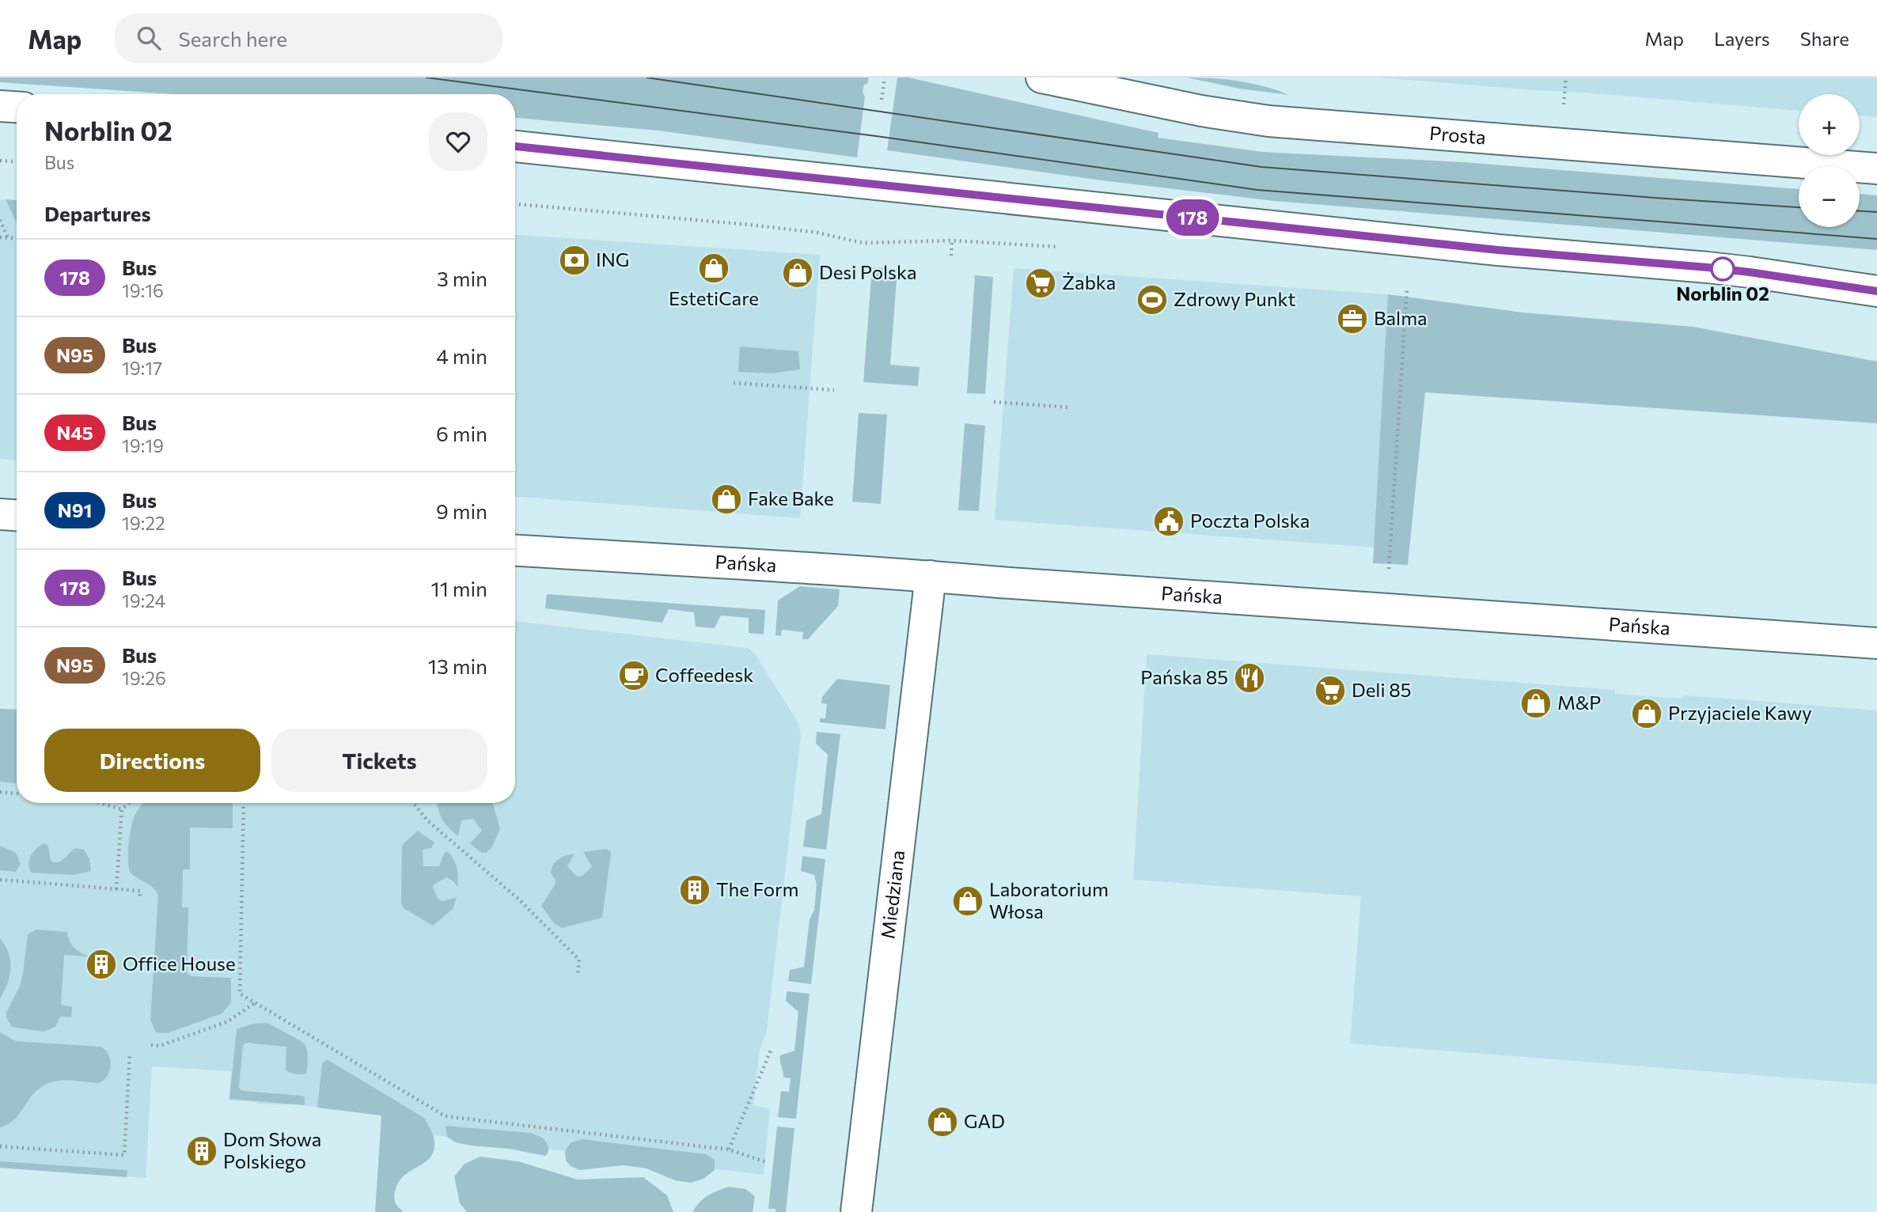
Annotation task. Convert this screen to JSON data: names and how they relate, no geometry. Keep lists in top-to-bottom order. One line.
{"streets":{"main road":["Prosta","Pańska","Miedziana"]},"crossings":[["Pańska","Miedziana"]],"places":{"bank":["ING"],"shop":["EstetiCare","Desi Polska","Fake Bake","M&P","Przyjaciele Kawy","Laboratorium Włosa","GAD"],"other":["Norblin 02"],"supermarket":["Żabka","Deli 85"],"sports":["Zdrowy Punkt"],"office":["Balma"],"public building":["Poczta Polska"],"cafe":["Coffeedesk"],"restaurant":["Pańska 85"],"building":["The Form","Office House","Dom Słowa Polskiego"]},"lines":["bus line 178"],"page":{"header":"Map","search":"Search here","nav":["Map","Layers","Share"],"on_map":"178","map_buttons":["+","−"],"heading":[["Norblin 02","Bus"],"Departures"],"list":[{"mark":"178","name":"Bus","note":"19:16","value":"3 min"},{"mark":"N95","name":"Bus","note":"19:17","value":"4 min"},{"mark":"N45","name":"Bus","note":"19:19","value":"6 min"},{"mark":"N91","name":"Bus","note":"19:22","value":"9 min"},{"mark":"178","name":"Bus","note":"19:24","value":"11 min"},{"mark":"N95","name":"Bus","note":"19:26","value":"13 min"}],"buttons":["Directions","Tickets"]}}
